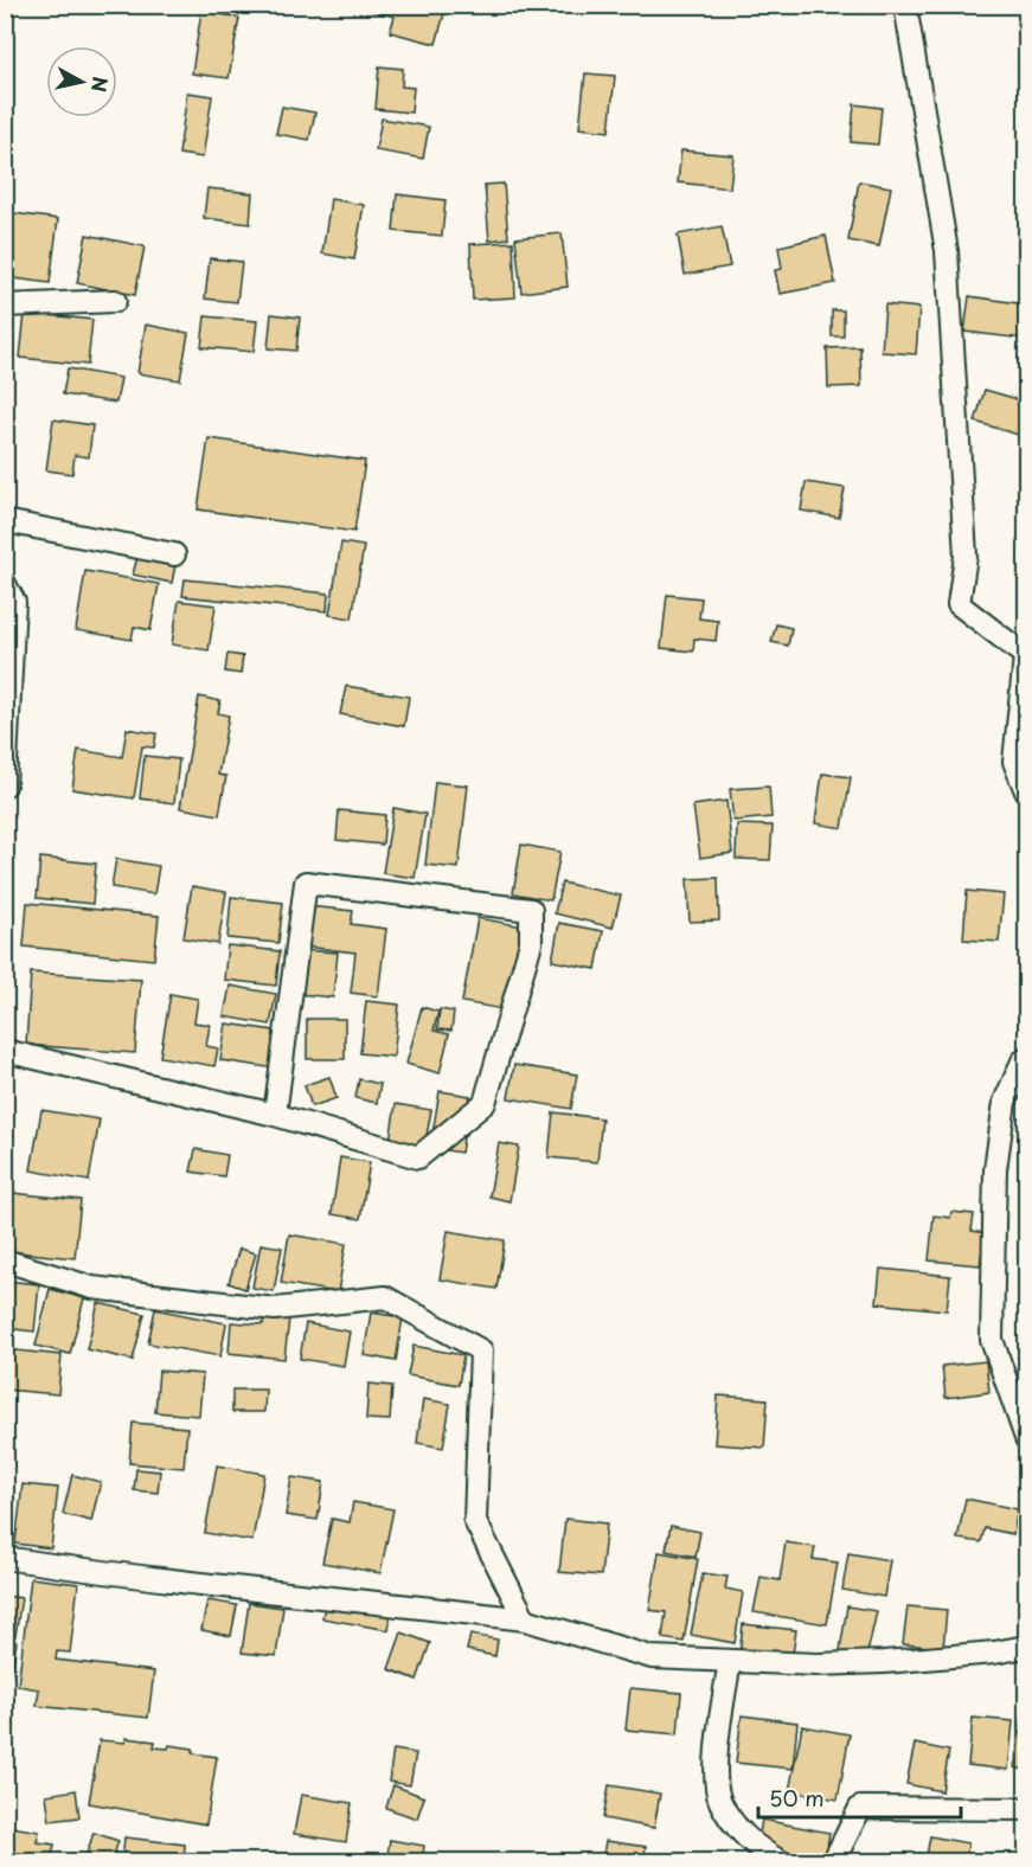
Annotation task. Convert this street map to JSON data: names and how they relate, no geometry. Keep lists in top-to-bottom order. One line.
{"scale_bar":"50 m","north":"right"}
